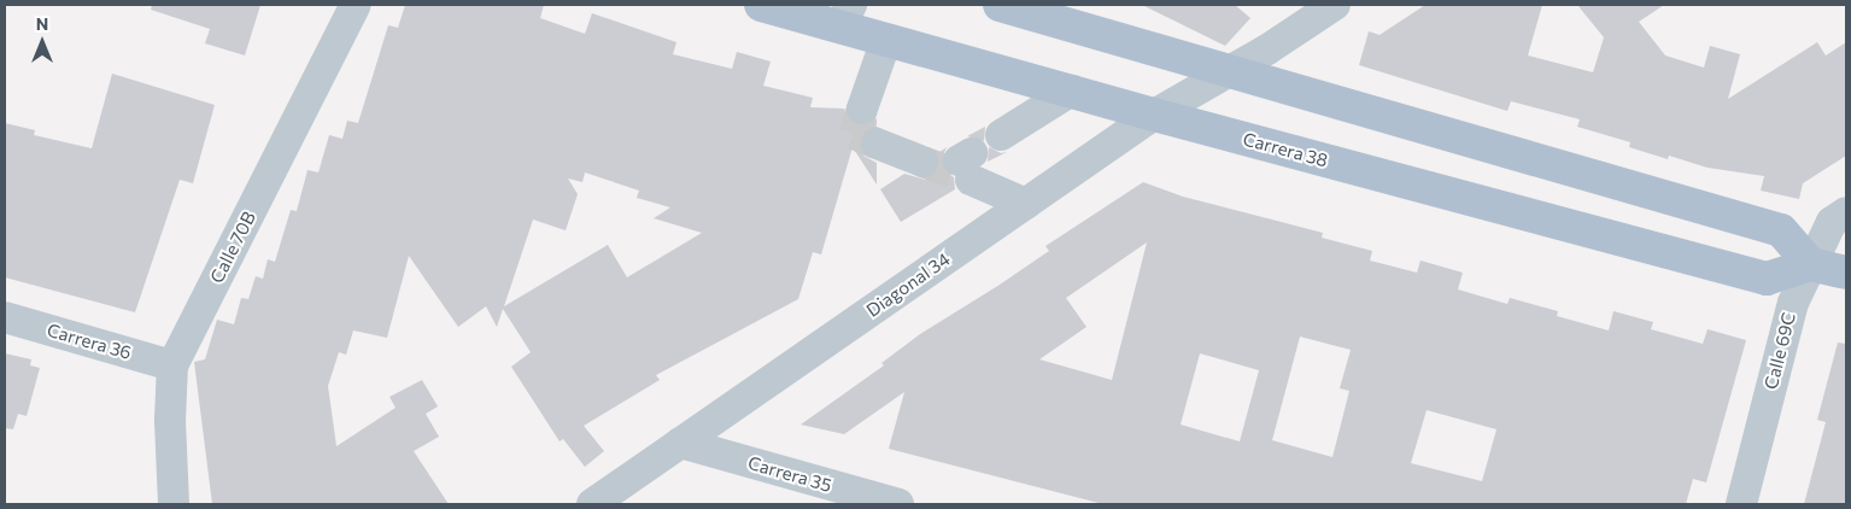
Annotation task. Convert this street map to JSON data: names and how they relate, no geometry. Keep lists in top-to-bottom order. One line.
{"streets":{"main road":["Carrera 38"],"street":["Calle 70B","Diagonal 34","Carrera 36","Calle 69C","Carrera 35"]},"crossings":[["Carrera 38","Diagonal 34"],["Carrera 38","Calle 69C"],["Calle 70B","Carrera 36"],["Diagonal 34","Carrera 35"]],"north":"top"}
